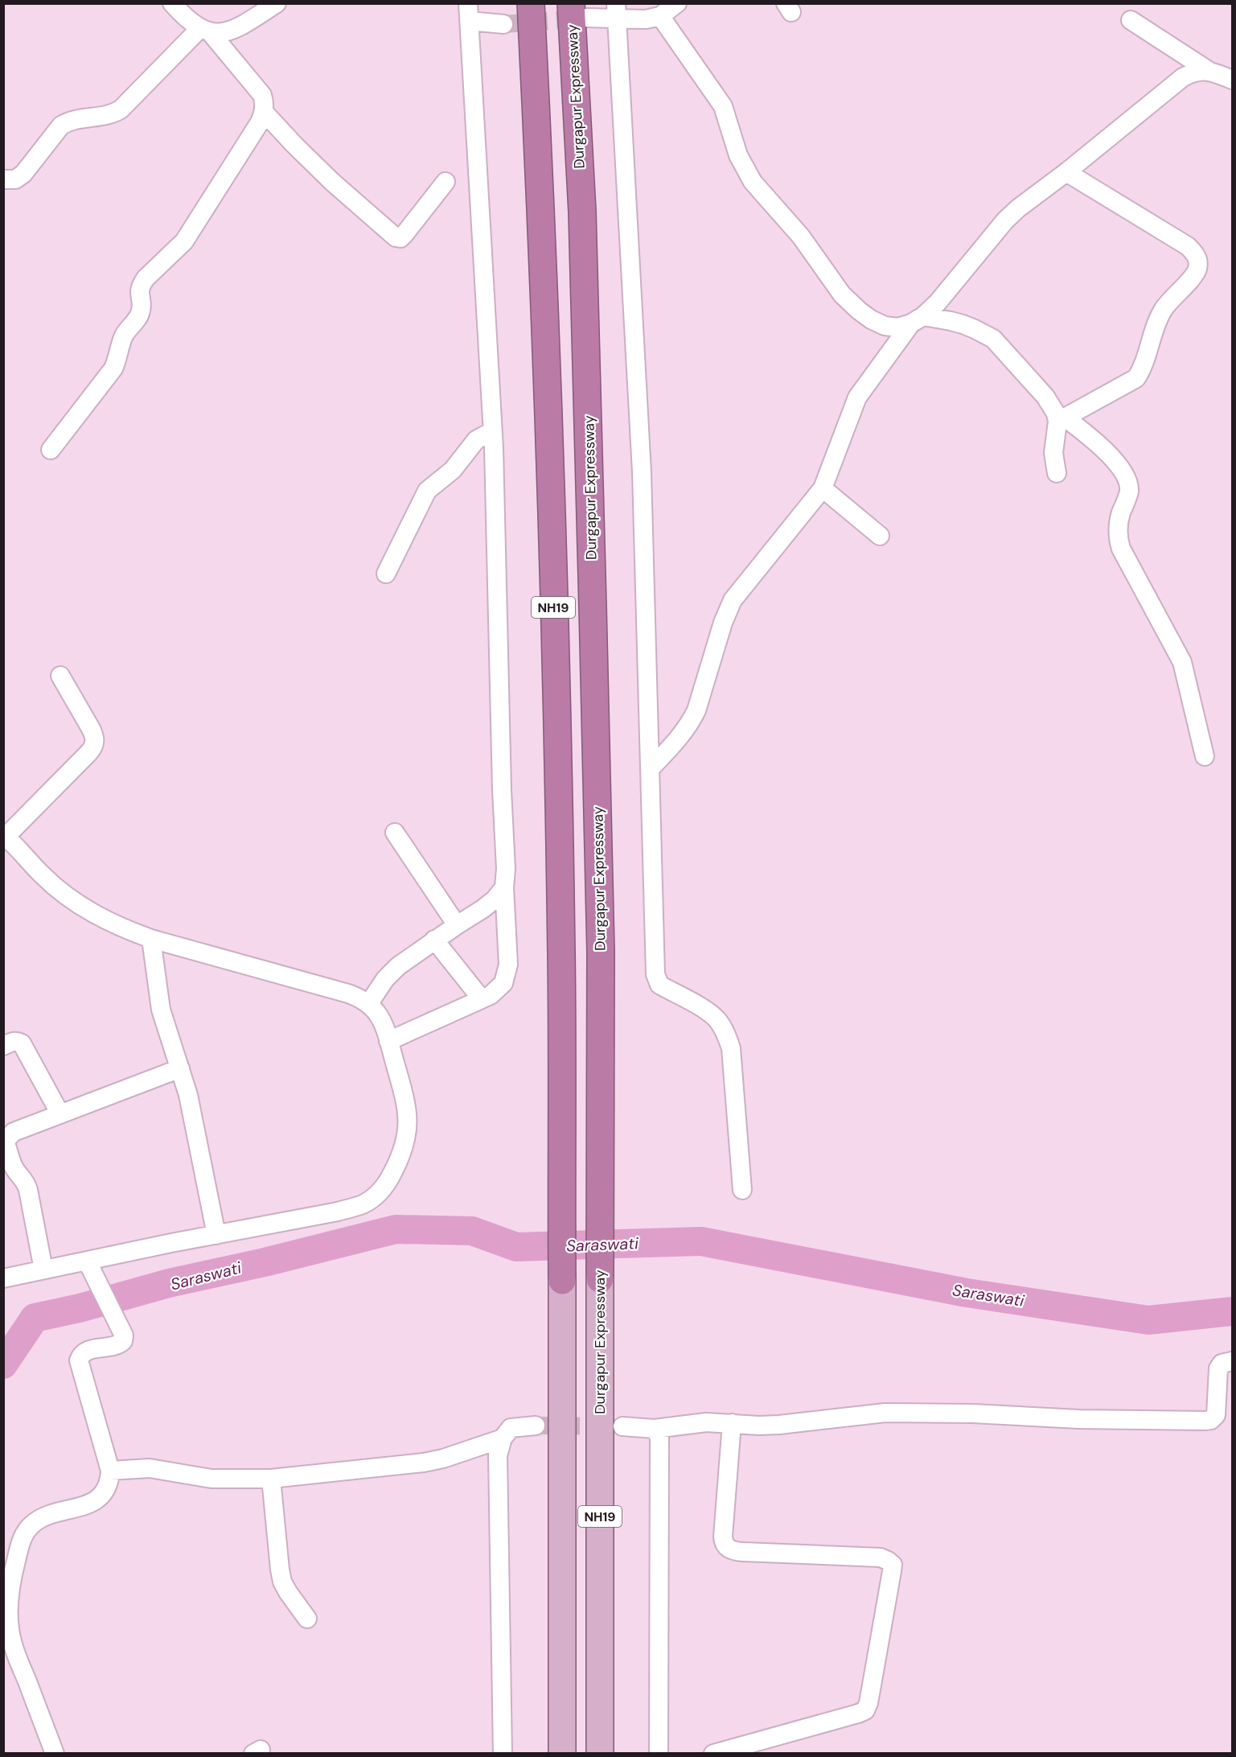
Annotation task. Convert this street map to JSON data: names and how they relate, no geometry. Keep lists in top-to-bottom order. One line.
{"streets":{"highway":["Durgapur Expressway","NH19"]},"water":["Saraswati"]}
